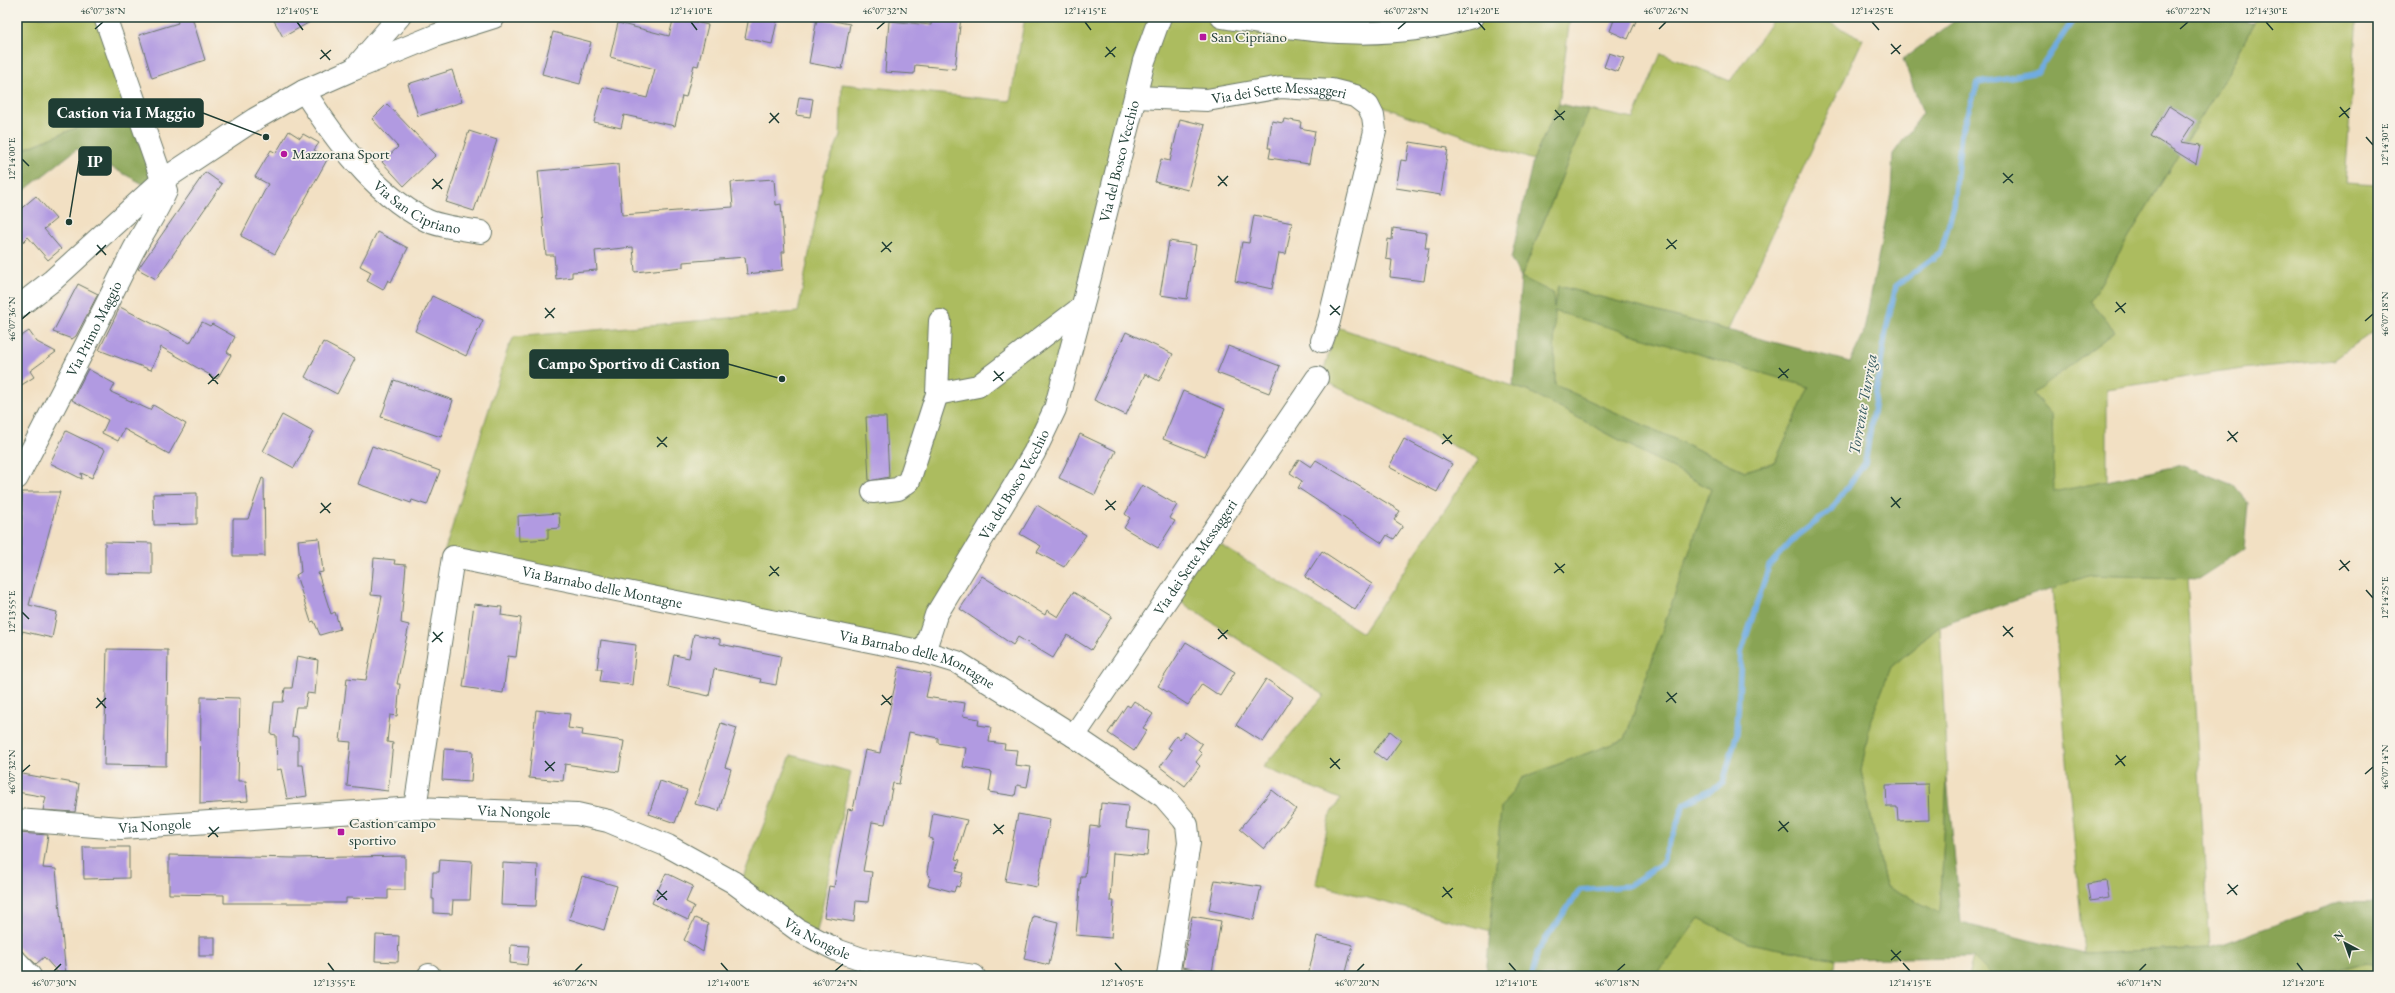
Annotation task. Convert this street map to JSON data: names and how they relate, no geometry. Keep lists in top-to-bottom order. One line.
{"streets":{"street":["Via dei Sette Messaggeri","Via del Bosco Vecchio","Via San Cipriano","Via Primo Maggio","Via Barnabo delle Montagne","Via Nongole"]},"crossings":[["Via dei Sette Messaggeri","Via del Bosco Vecchio"],["Via dei Sette Messaggeri","Via Barnabo delle Montagne"],["Via del Bosco Vecchio","Via Barnabo delle Montagne"],["Via Barnabo delle Montagne","Via Nongole"]],"water":["Torrente Turriga"],"places":{"transit":["San Cipriano","Castion campo sportivo"],"other":["Castion via I Maggio","Mazzorana Sport","IP","Campo Sportivo di Castion"]},"north":"top left","coordinates":["46°07'38\"N","12°14'05\"E","12°14'10\"E","46°07'32\"N","12°14'15\"E","46°07'28\"N","12°14'20\"E","46°07'26\"N","12°14'25\"E","46°07'22\"N","12°14'30\"E","12°14'00\"E","46°07'18\"N","46°07'36\"N","12°13'55\"E","46°07'14\"N","46°07'30\"N","46°07'24\"N","46°07'20\"N"]}
